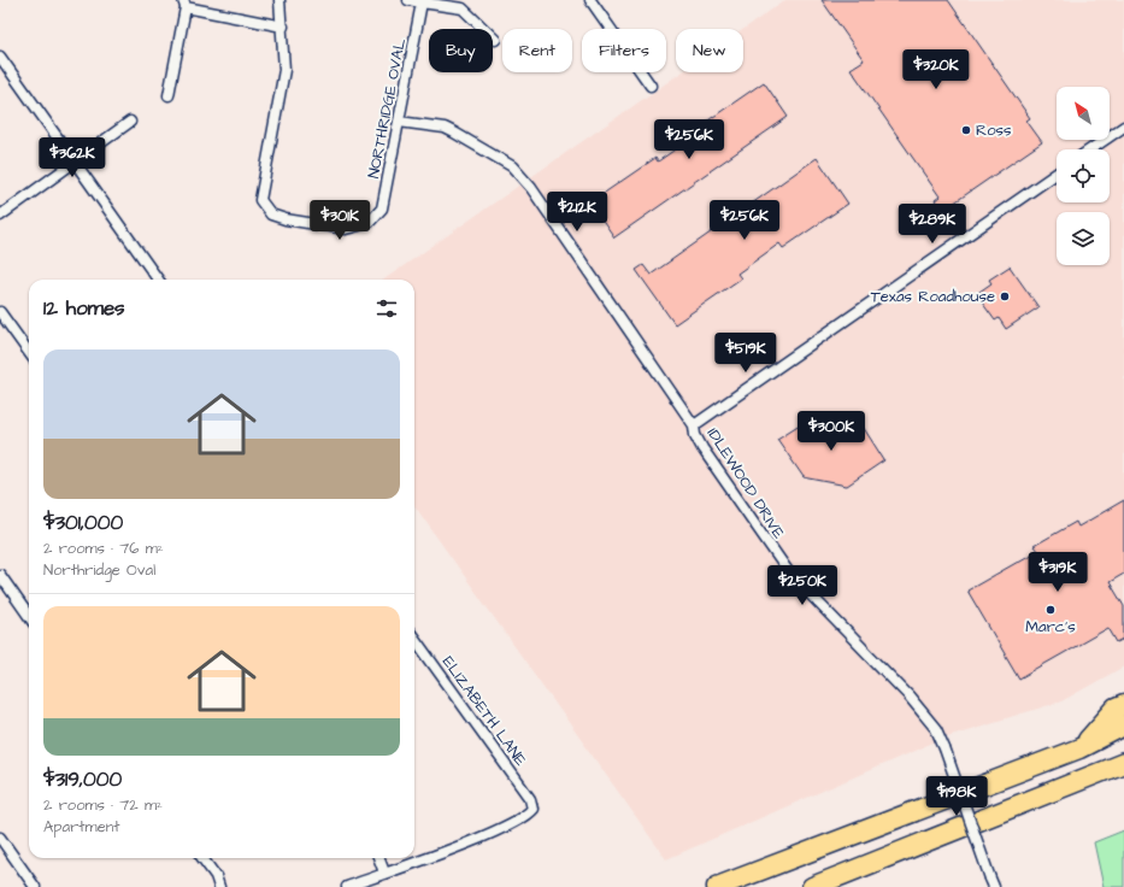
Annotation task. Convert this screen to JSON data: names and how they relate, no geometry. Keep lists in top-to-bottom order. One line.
{"streets":{"street":["NORTHRIDGE OVAL","IDLEWOOD DRIVE","ELIZABETH LANE"]},"crossings":[["NORTHRIDGE OVAL","IDLEWOOD DRIVE"]],"places":["Ross","Texas Roadhouse","Marc's"],"north":"top left","page":{"chip":["Buy","Rent","Filters","New"],"price":["$320K","$256K","$362K","$212K","$301K","$256K","$289K","$519K","$300K","$319K","$250K","$198K"],"heading":"12 homes","list":[{"name":"$301,000","note":"2 rooms · 76 m² · Northridge Oval"},{"name":"$319,000","note":"2 rooms · 72 m² · Apartment"}]}}
